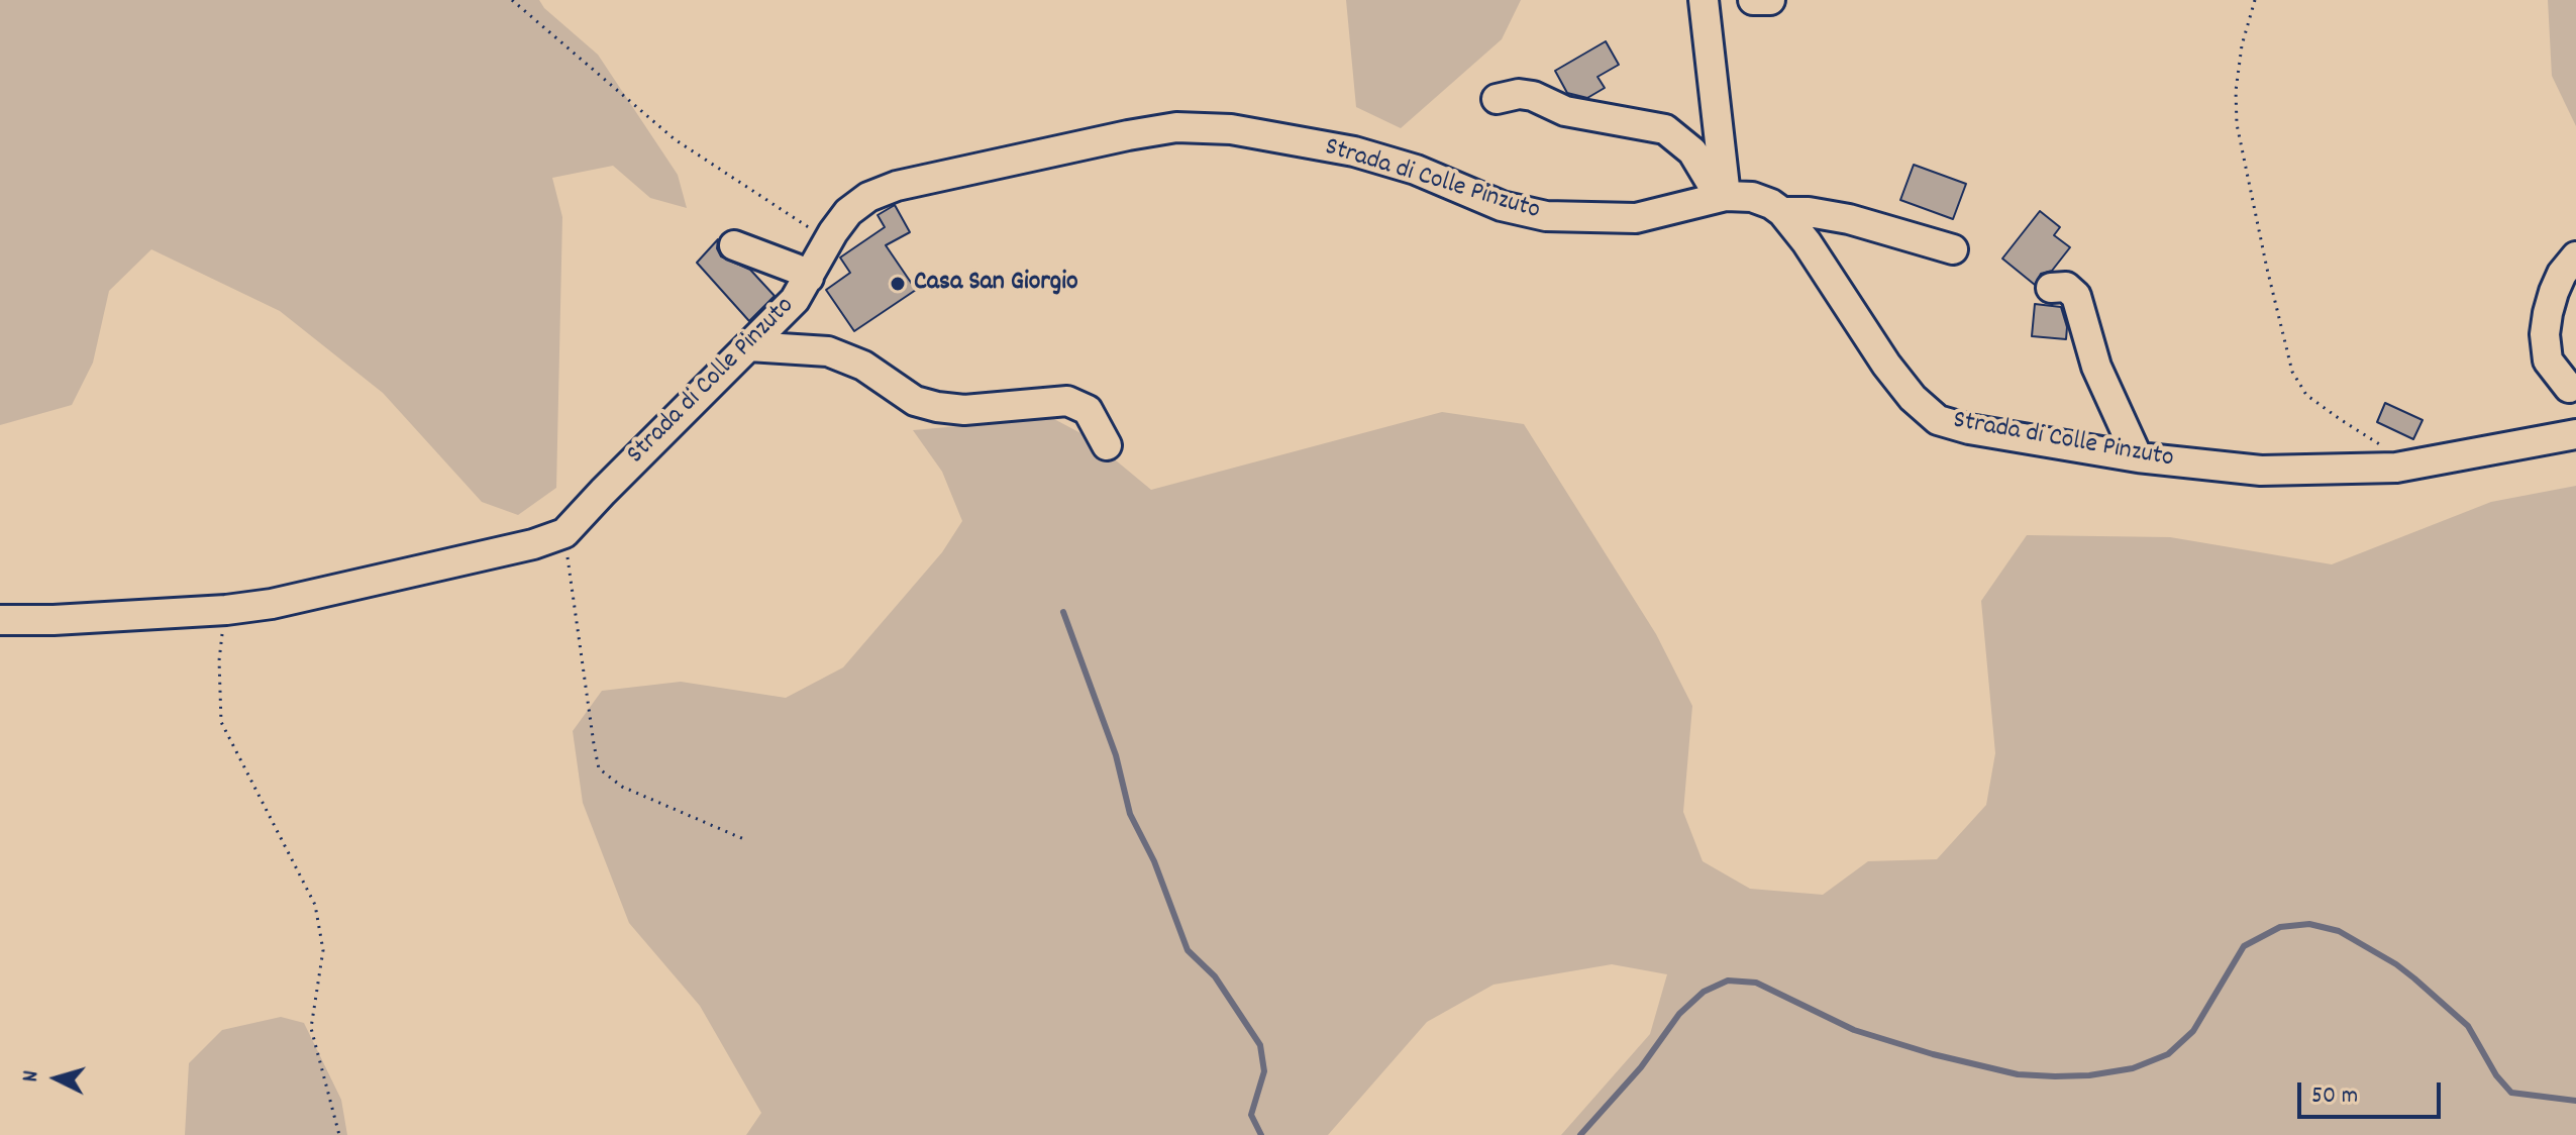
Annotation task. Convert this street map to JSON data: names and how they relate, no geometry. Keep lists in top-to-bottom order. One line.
{"streets":{"lane":["Strada di Colle Pinzuto"]},"places":["Casa San Giorgio"],"scale_bar":"50 m","north":"left"}
